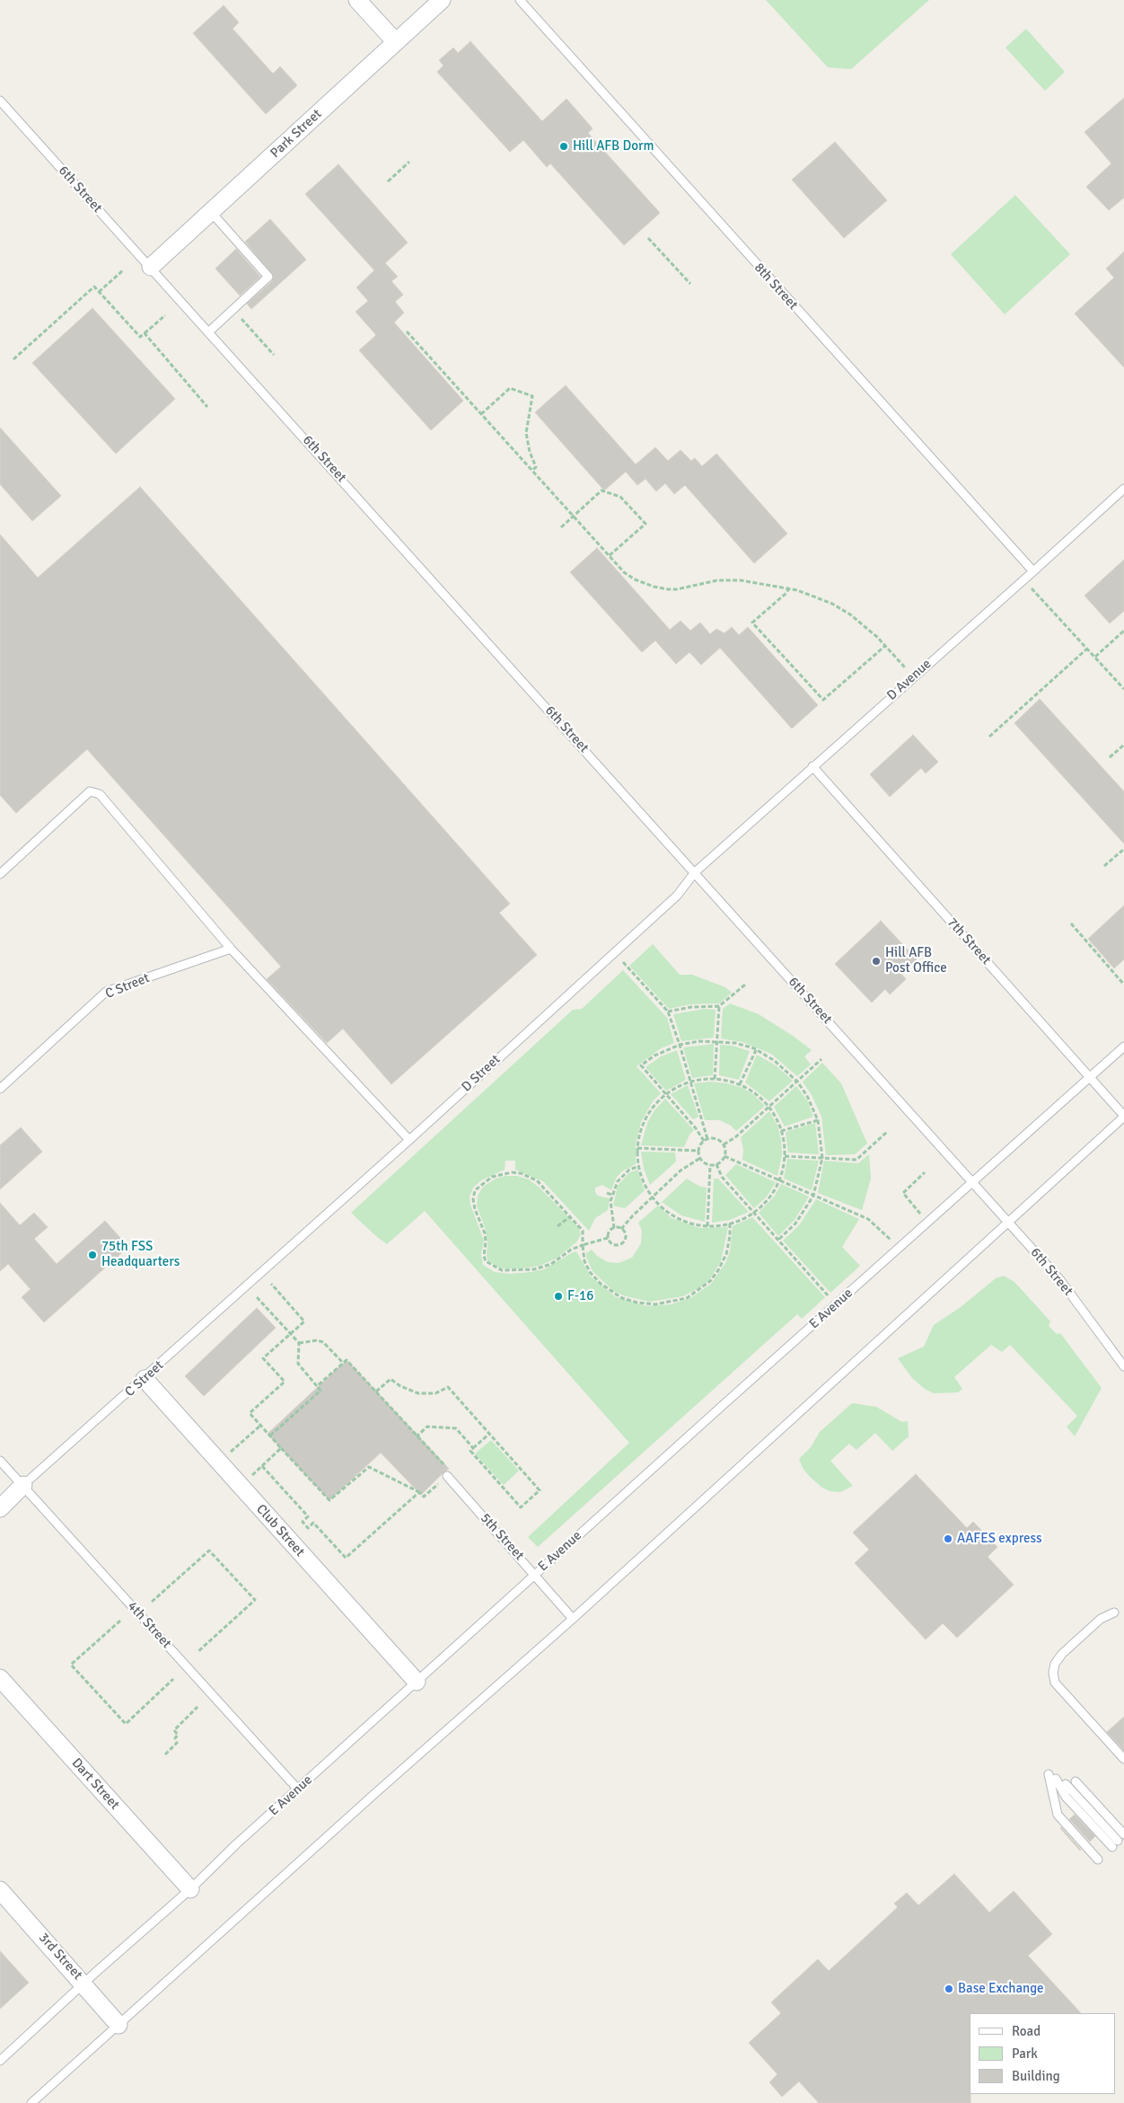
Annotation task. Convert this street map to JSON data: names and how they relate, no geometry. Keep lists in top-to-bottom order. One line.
{"streets":{"street":["Park Street","Club Street","Dart Street","3rd Street"],"lane":["6th Street","8th Street","D Avenue","7th Street","C Street","D Street","E Avenue","5th Street","4th Street"]},"crossings":[["Park Street","6th Street"],["6th Street","D Avenue"],["6th Street","D Street"],["6th Street","E Avenue"],["8th Street","D Avenue"],["D Avenue","7th Street"],["D Avenue","D Street"],["7th Street","E Avenue"],["C Street","D Street"],["C Street","Club Street"],["C Street","4th Street"],["E Avenue","Club Street"],["E Avenue","5th Street"],["E Avenue","4th Street"],["E Avenue","Dart Street"],["E Avenue","3rd Street"]],"places":["Hill AFB Dorm","Hill AFB Post Office","75th FSS Headquarters","F-16","AAFES express","Base Exchange"],"legend":["Road","Park","Building"]}
